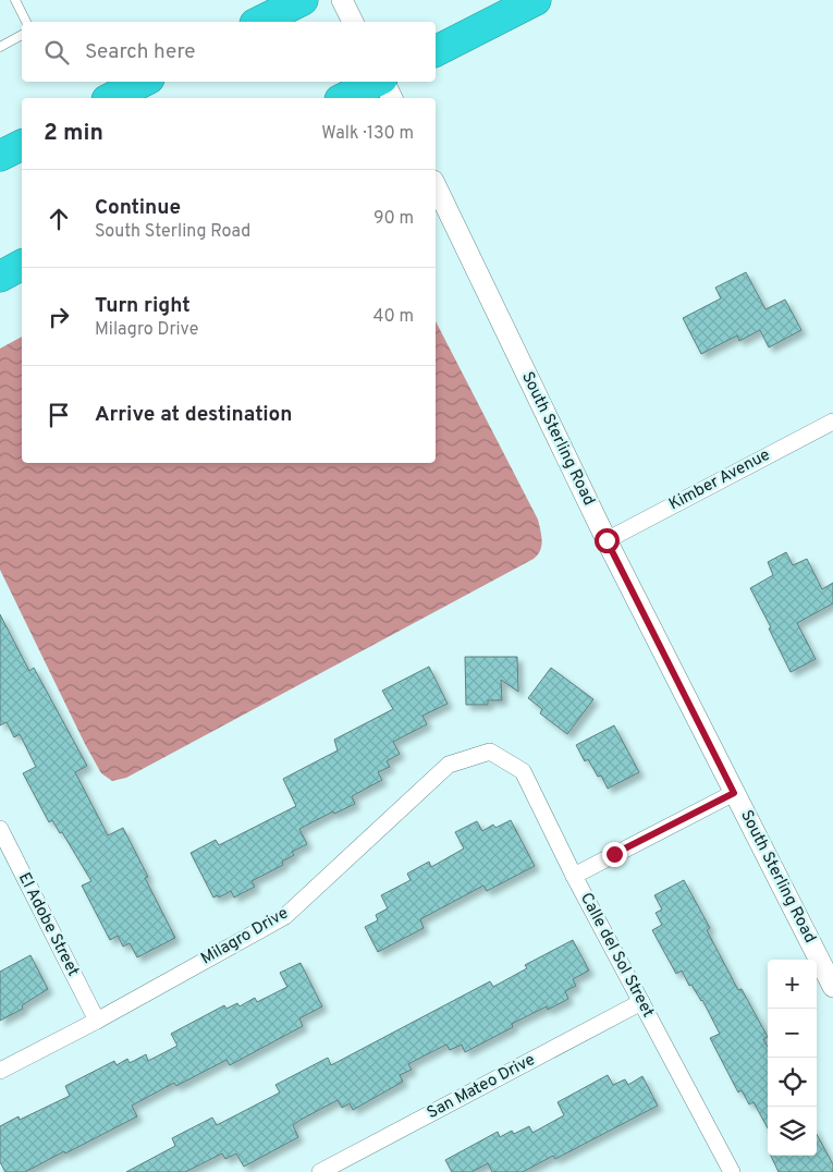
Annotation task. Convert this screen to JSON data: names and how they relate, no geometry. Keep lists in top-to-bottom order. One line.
{"streets":{"street":["South Sterling Road","Kimber Avenue","El Adobe Street","Milagro Drive","Calle del Sol Street","San Mateo Drive"]},"crossings":[["South Sterling Road","Kimber Avenue"],["El Adobe Street","Milagro Drive"],["Milagro Drive","Calle del Sol Street"],["Calle del Sol Street","San Mateo Drive"]],"page":{"search":"Search here","heading":["2 min","Walk · 130 m"],"list":[["Continue","South Sterling Road","90 m"],["Turn right","Milagro Drive","40 m"],"Arrive at destination"],"map_buttons":["+","−"]}}
